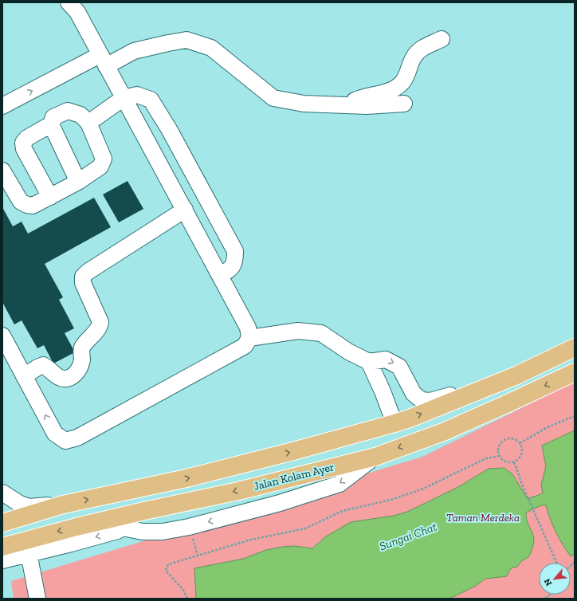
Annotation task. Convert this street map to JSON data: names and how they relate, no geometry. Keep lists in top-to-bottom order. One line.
{"streets":{"main road":["Jalan Kolam Ayer"]},"water":["Sungai Chat"],"parks":["Taman Merdeka"],"north":"bottom left"}
